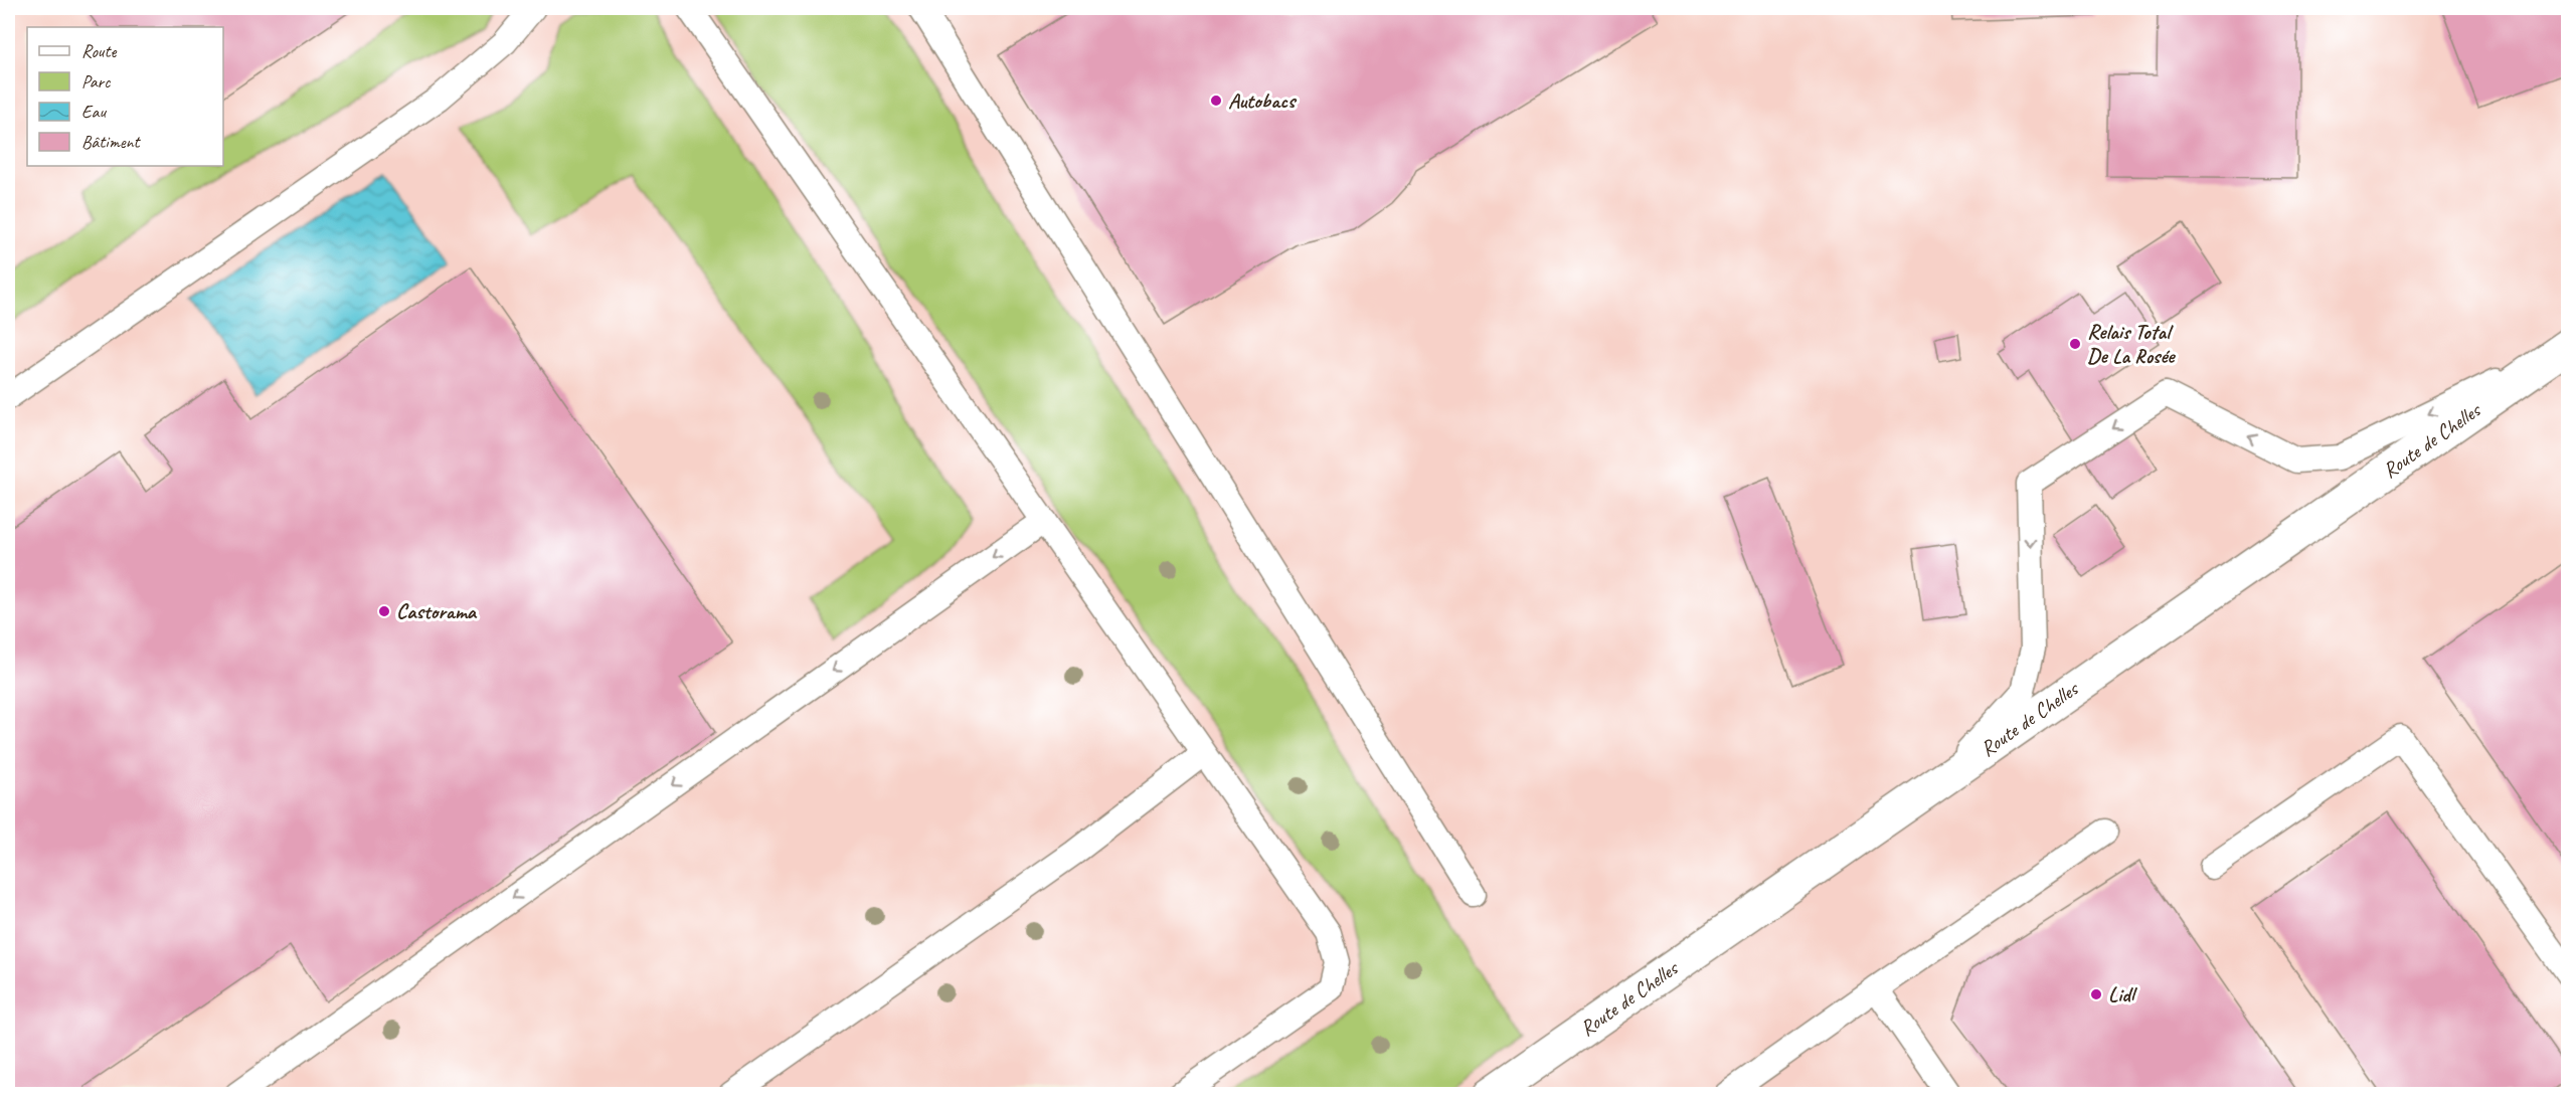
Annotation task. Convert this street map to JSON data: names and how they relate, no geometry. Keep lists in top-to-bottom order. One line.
{"streets":{"main road":["Route de Chelles"]},"places":["Autobacs","Relais Total De La Rosée","Castorama","Lidl"],"legend":["Route","Parc","Eau","Bâtiment"]}
